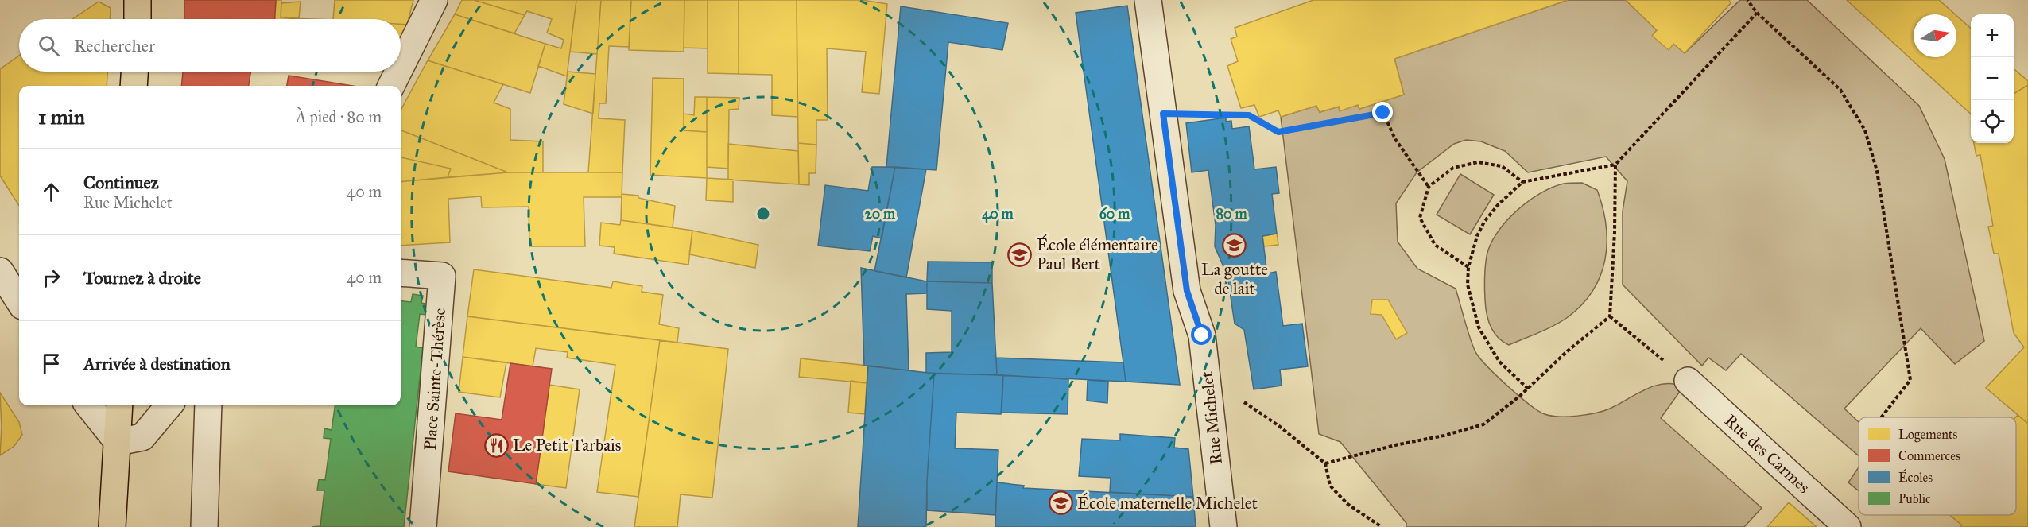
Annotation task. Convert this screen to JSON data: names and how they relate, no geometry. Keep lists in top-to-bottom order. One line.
{"streets":{"street":["Place Sainte-Thérèse","Rue Michelet","Rue des Carmes"]},"places":{"school or university":["La goutte de lait","École élémentaire Paul Bert","École maternelle Michelet"],"restaurant":["Le Petit Tarbais"]},"legend":["Logements","Commerces","Écoles","Public"],"north":"right","page":{"map_buttons":["+","−"],"search":"Rechercher","heading":["1 min","À pied · 80 m"],"list":[["Continuez","Rue Michelet","40 m"],["Tournez à droite","40 m"],"Arrivée à destination"]},"rings":["20 m","40 m","60 m","80 m"]}
